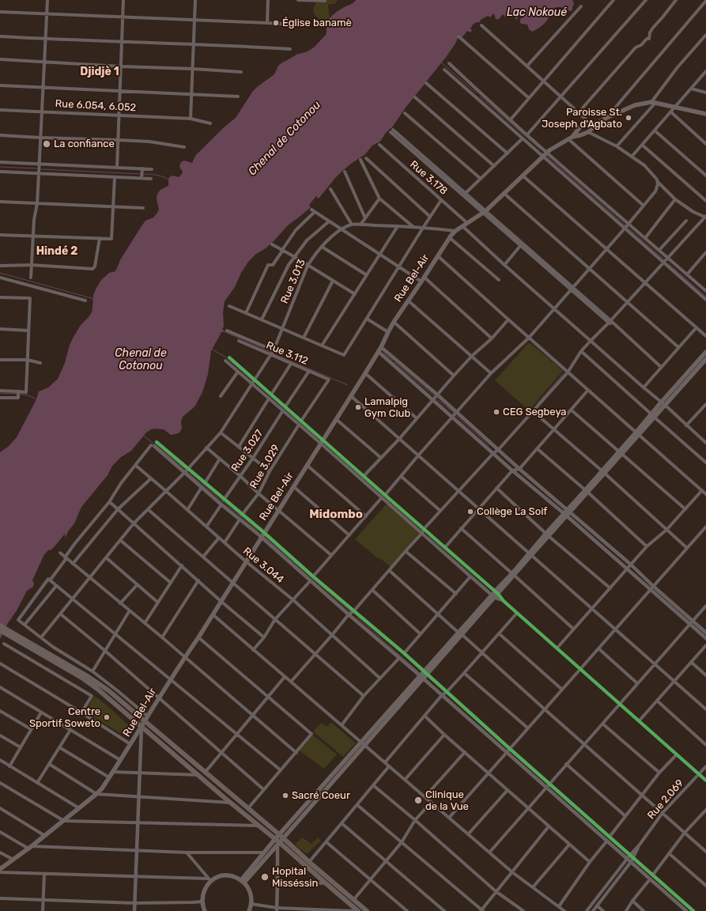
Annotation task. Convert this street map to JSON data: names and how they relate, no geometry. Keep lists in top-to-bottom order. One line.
{"streets":{"main road":["Rue Bel-Air"],"street":["Rue 6.054, 6.052","Rue 3.178","Rue 3.013","Rue 3.112","Rue 3.027","Rue 3.029","Rue 3.044","Rue 2.069"]},"crossings":[["Rue 3.178","Rue Bel-Air"],["Rue Bel-Air","Rue 3.013"],["Rue Bel-Air","Rue 3.044"],["Rue 3.013","Rue 3.112"],["Rue 3.013","Rue 3.044"]],"districts":["Djidjè 1","Hindé 2","Midombo"],"water":["Lac Nokoué","Chenal de Cotonou"],"places":["Église banamè","Paroisse St. Joseph d'Agbato","La confiance","Lamalpig Gym Club","CEG Segbeya","Collège La Soif","Centre Sportif Soweto","Sacré Coeur","Clinique de la Vue","Hopital Misséssin"]}
